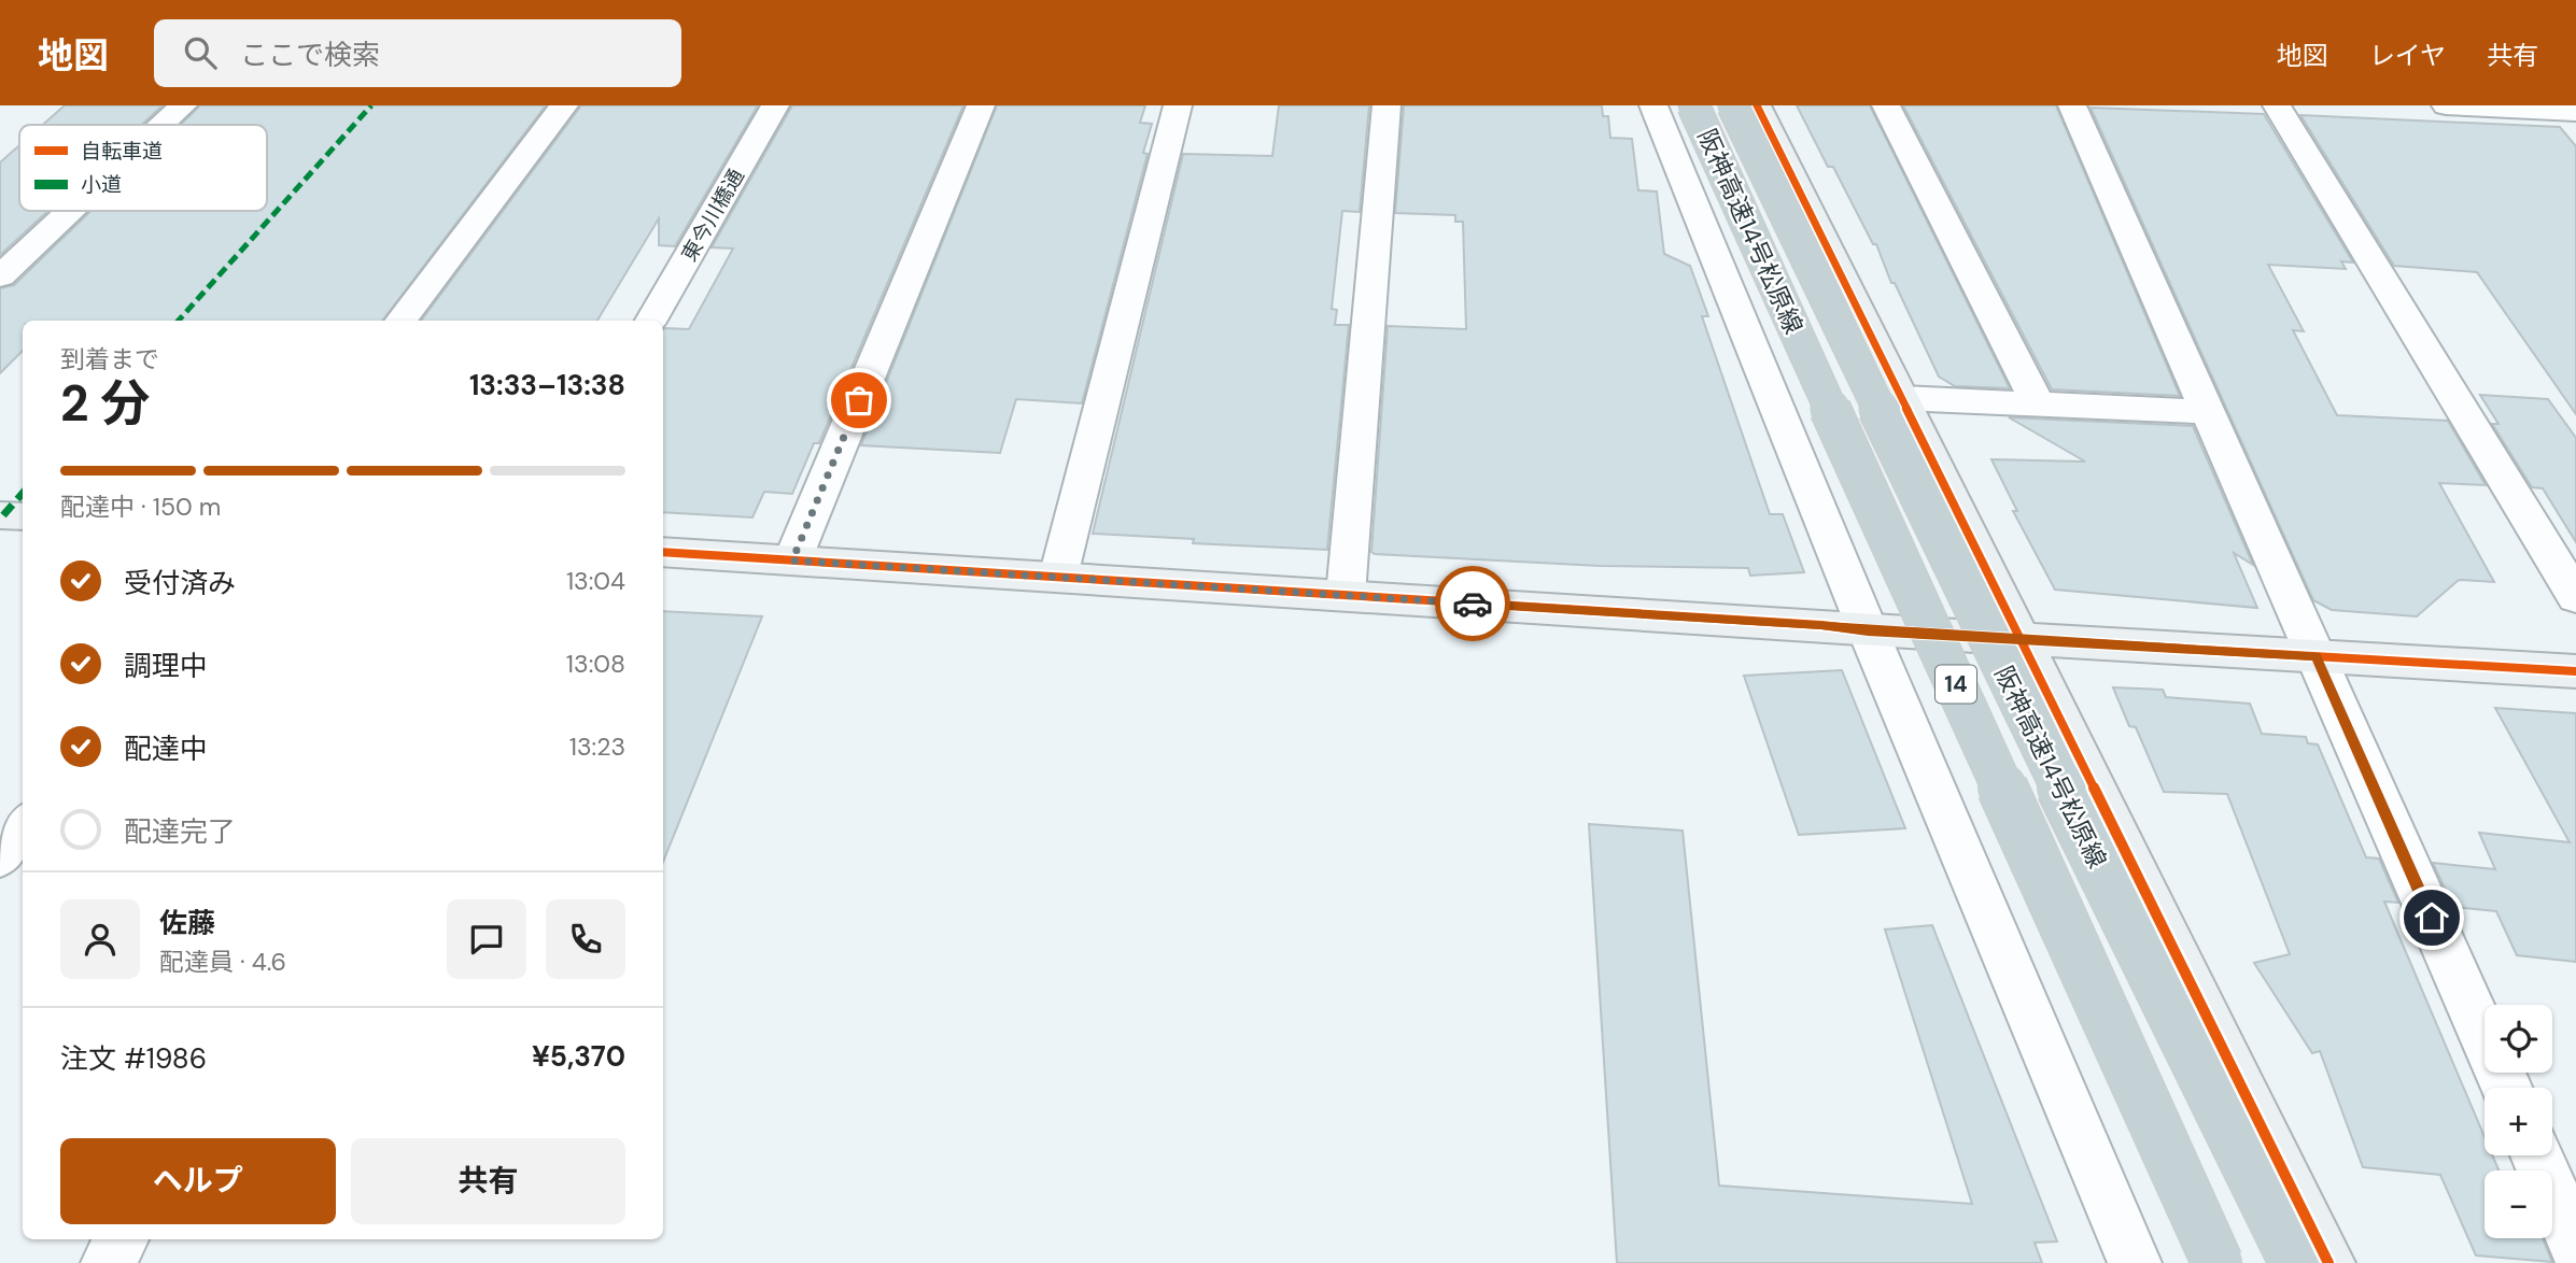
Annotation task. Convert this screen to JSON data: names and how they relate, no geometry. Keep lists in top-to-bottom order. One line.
{"streets":{"highway":["阪神高速14号松原線","14"],"street":["東今川橋通"]},"legend":["自転車道","小道"],"page":{"header":"地図","search":"ここで検索","nav":["地図","レイヤ","共有"],"heading":["2 分","到着まで","13:33–13:38"],"panel":["佐藤","配達員 · 4.6","注文 #1986","¥5,370"],"bar":"配達中 · 150 m","list":[["受付済み","13:04"],["調理中","13:08"],["配達中","13:23"],"配達完了"],"map_buttons":["+","−"],"buttons":["ヘルプ","共有"]}}
